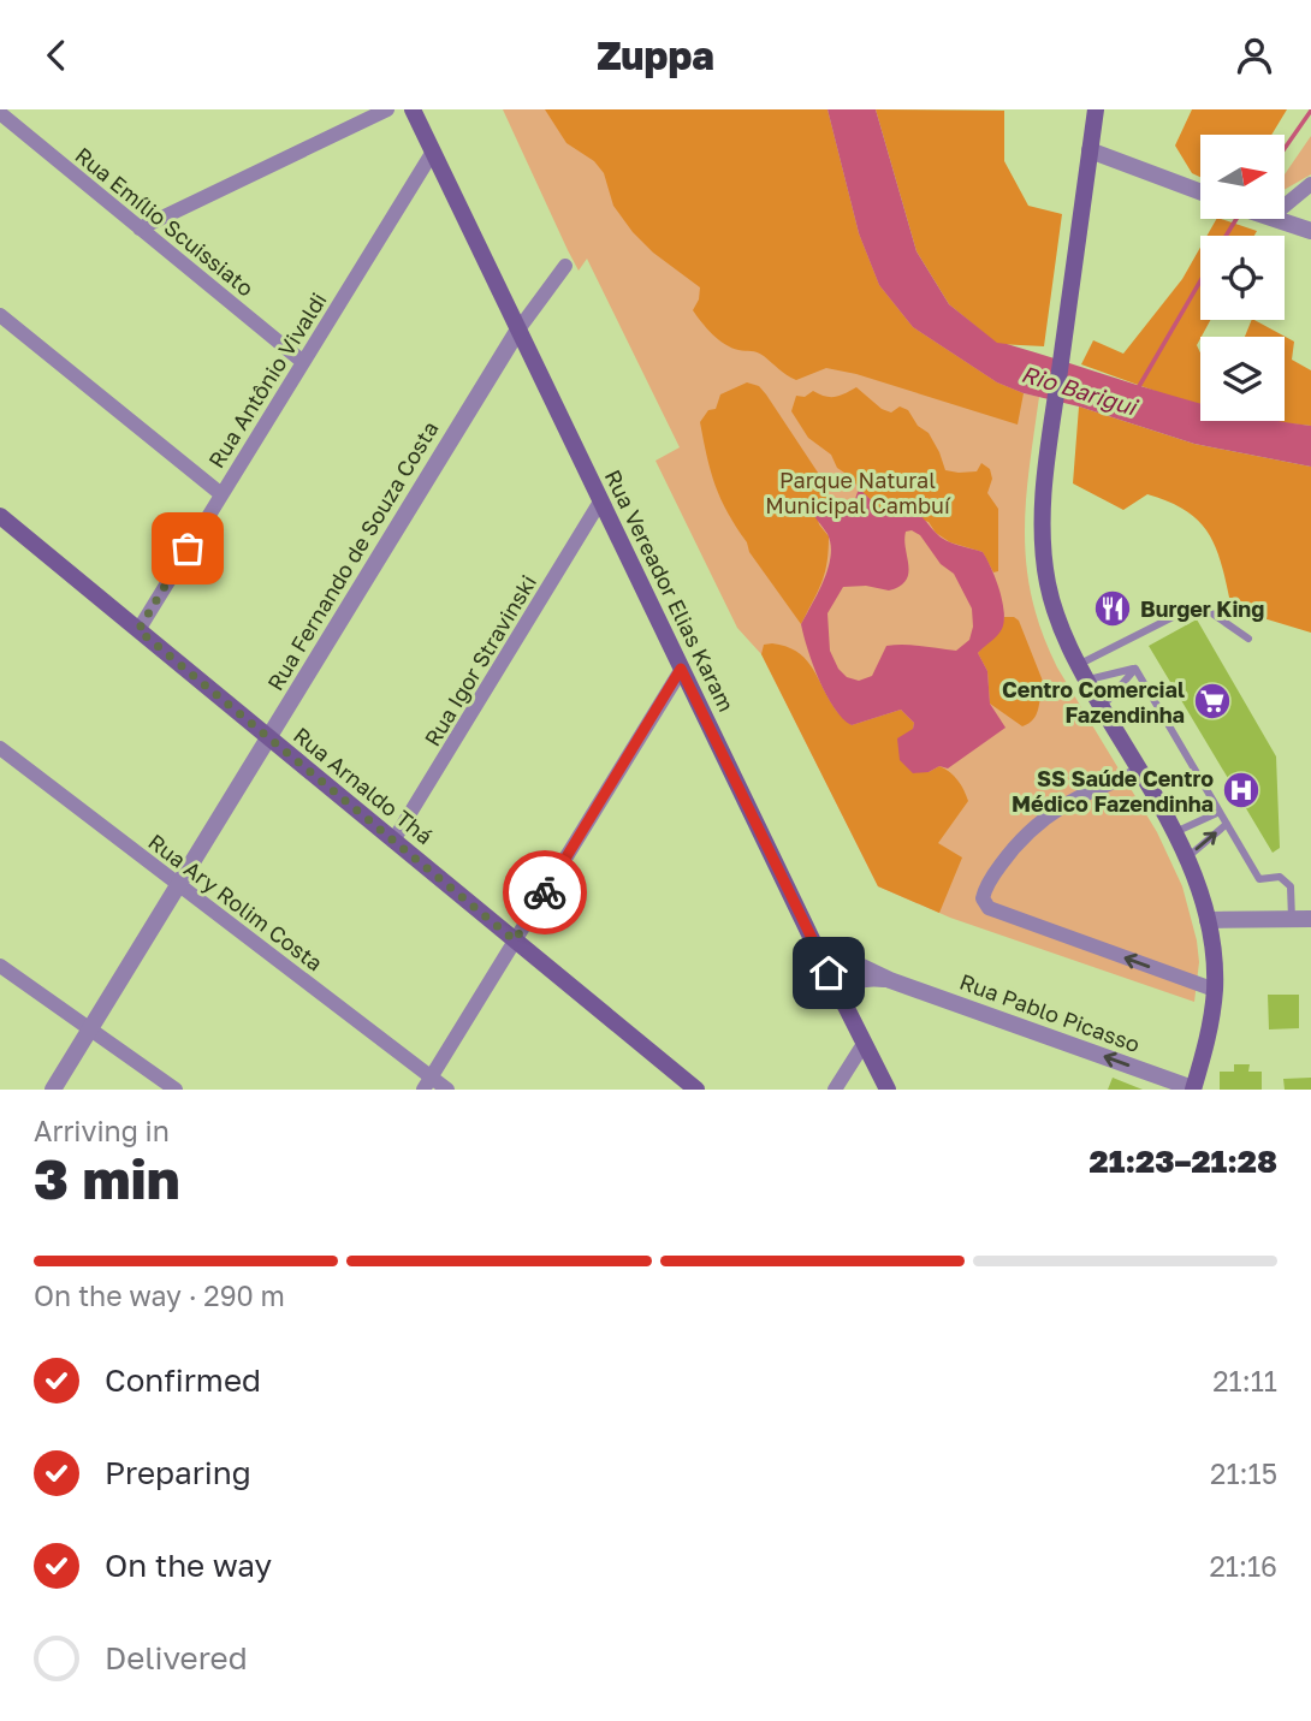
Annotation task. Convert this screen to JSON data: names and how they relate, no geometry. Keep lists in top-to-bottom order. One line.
{"streets":{"main road":["Rua Vereador Elias Karam","Rua Arnaldo Thá"],"street":["Rua Emílio Scuissiato","Rua Antônio Vivaldi","Rua Fernando de Souza Costa","Rua Igor Stravinski","Rua Ary Rolim Costa","Rua Pablo Picasso"]},"crossings":[["Rua Emílio Scuissiato","Rua Antônio Vivaldi"],["Rua Antônio Vivaldi","Rua Vereador Elias Karam"],["Rua Antônio Vivaldi","Rua Arnaldo Thá"],["Rua Fernando de Souza Costa","Rua Vereador Elias Karam"],["Rua Fernando de Souza Costa","Rua Arnaldo Thá"],["Rua Fernando de Souza Costa","Rua Ary Rolim Costa"],["Rua Vereador Elias Karam","Rua Igor Stravinski"],["Rua Vereador Elias Karam","Rua Pablo Picasso"],["Rua Igor Stravinski","Rua Arnaldo Thá"]],"one_way":["Rua Pablo Picasso"],"water":["Rio Barigui"],"parks":["Parque Natural Municipal Cambuí"],"places":{"restaurant":["Burger King"],"supermarket":["Centro Comercial Fazendinha"],"hospital":["SS Saúde Centro Médico Fazendinha"]},"north":"right","page":{"header":"Zuppa","heading":["3 min","Arriving in","21:23–21:28"],"bar":"On the way · 290 m","list":[["Confirmed","21:11"],["Preparing","21:15"],["On the way","21:16"],"Delivered"]}}
